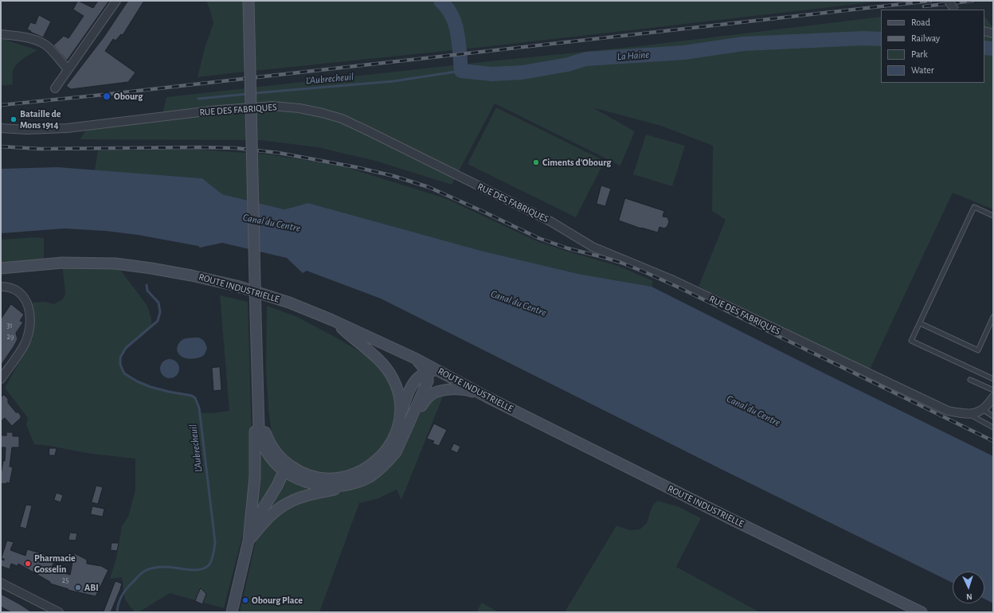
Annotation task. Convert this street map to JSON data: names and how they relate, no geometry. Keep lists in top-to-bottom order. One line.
{"streets":{"main road":["ROUTE INDUSTRIELLE"],"street":["RUE DES FABRIQUES"]},"water":["La Haine","L'Aubrecheuil","Canal du Centre"],"places":["Obourg","Bataille de Mons 1914","Ciments d'Obourg","Pharmacie Gosselin","ABI","Obourg Place"],"house_numbers":["31","29","25"],"legend":["Road","Railway","Park","Water"],"north":"bottom"}
